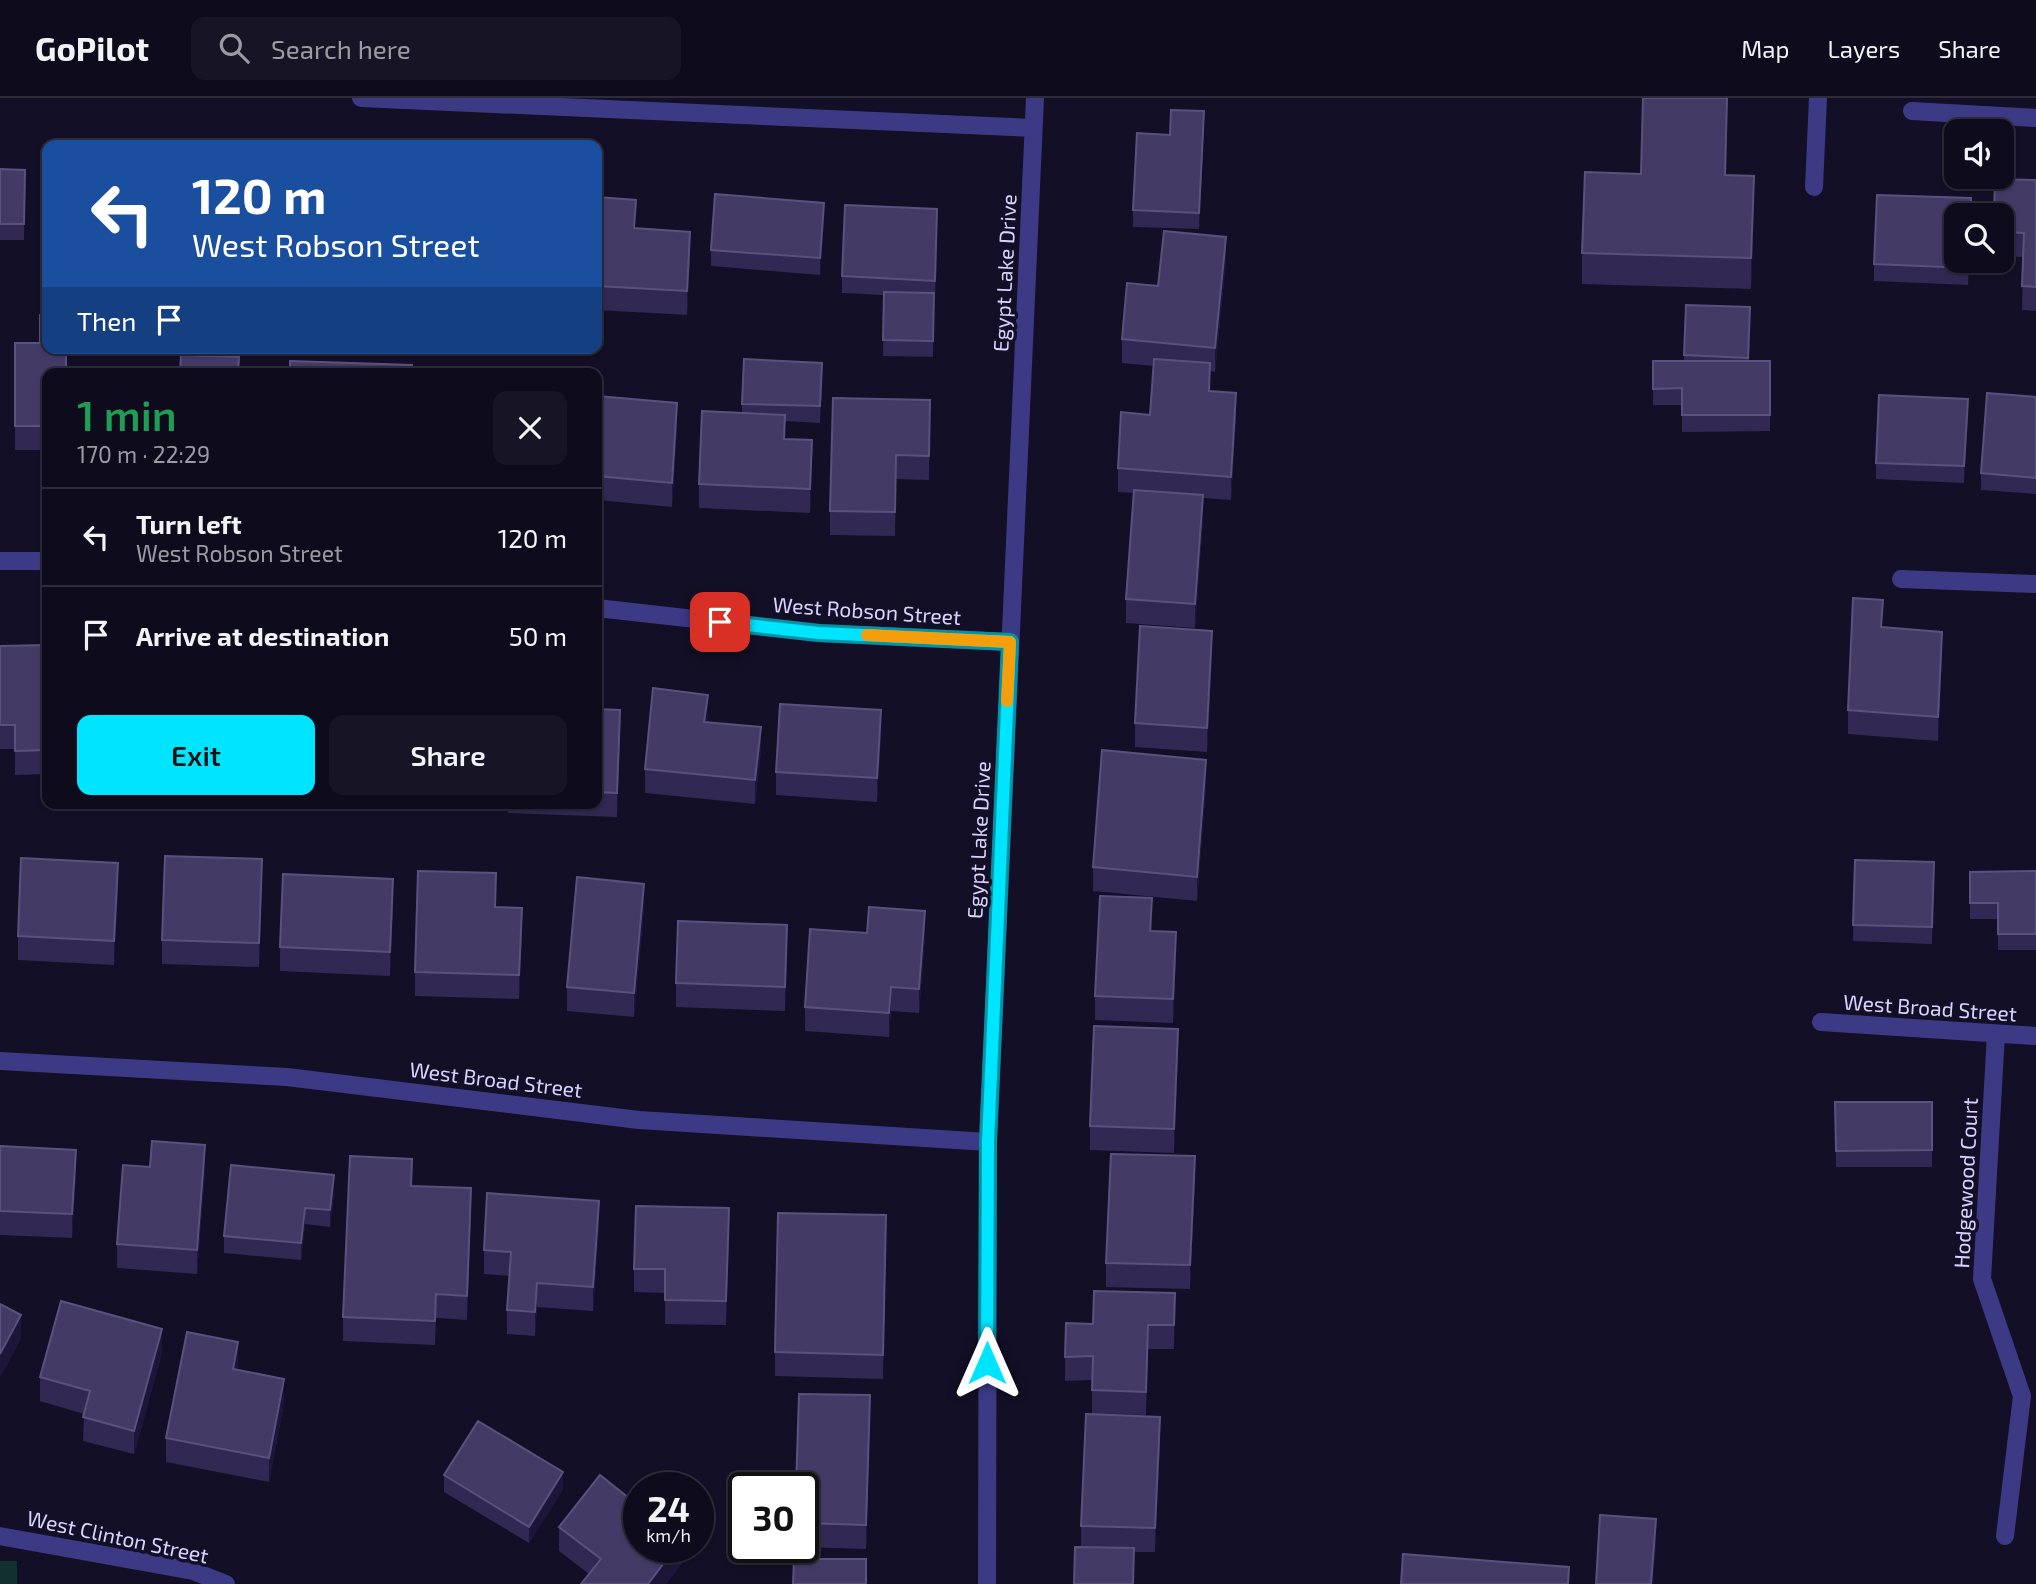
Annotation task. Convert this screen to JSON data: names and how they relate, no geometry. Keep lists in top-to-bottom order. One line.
{"streets":{"street":["Egypt Lake Drive","West Robson Street","West Broad Street","Hodgewood Court","West Clinton Street"]},"crossings":[["Egypt Lake Drive","West Robson Street"],["Egypt Lake Drive","West Broad Street"],["West Broad Street","Hodgewood Court"]],"page":{"header":"GoPilot","search":"Search here","nav":["Map","Layers","Share"],"turn":["120 m","West Robson Street"],"then":"Then","heading":["1 min","170 m · 22:29"],"list":[{"name":"Turn left","note":"West Robson Street","value":"120 m"},{"name":"Arrive at destination","value":"50 m"}],"buttons":["Exit","Share"],"speed":"24 km/h","limit":"30"}}
